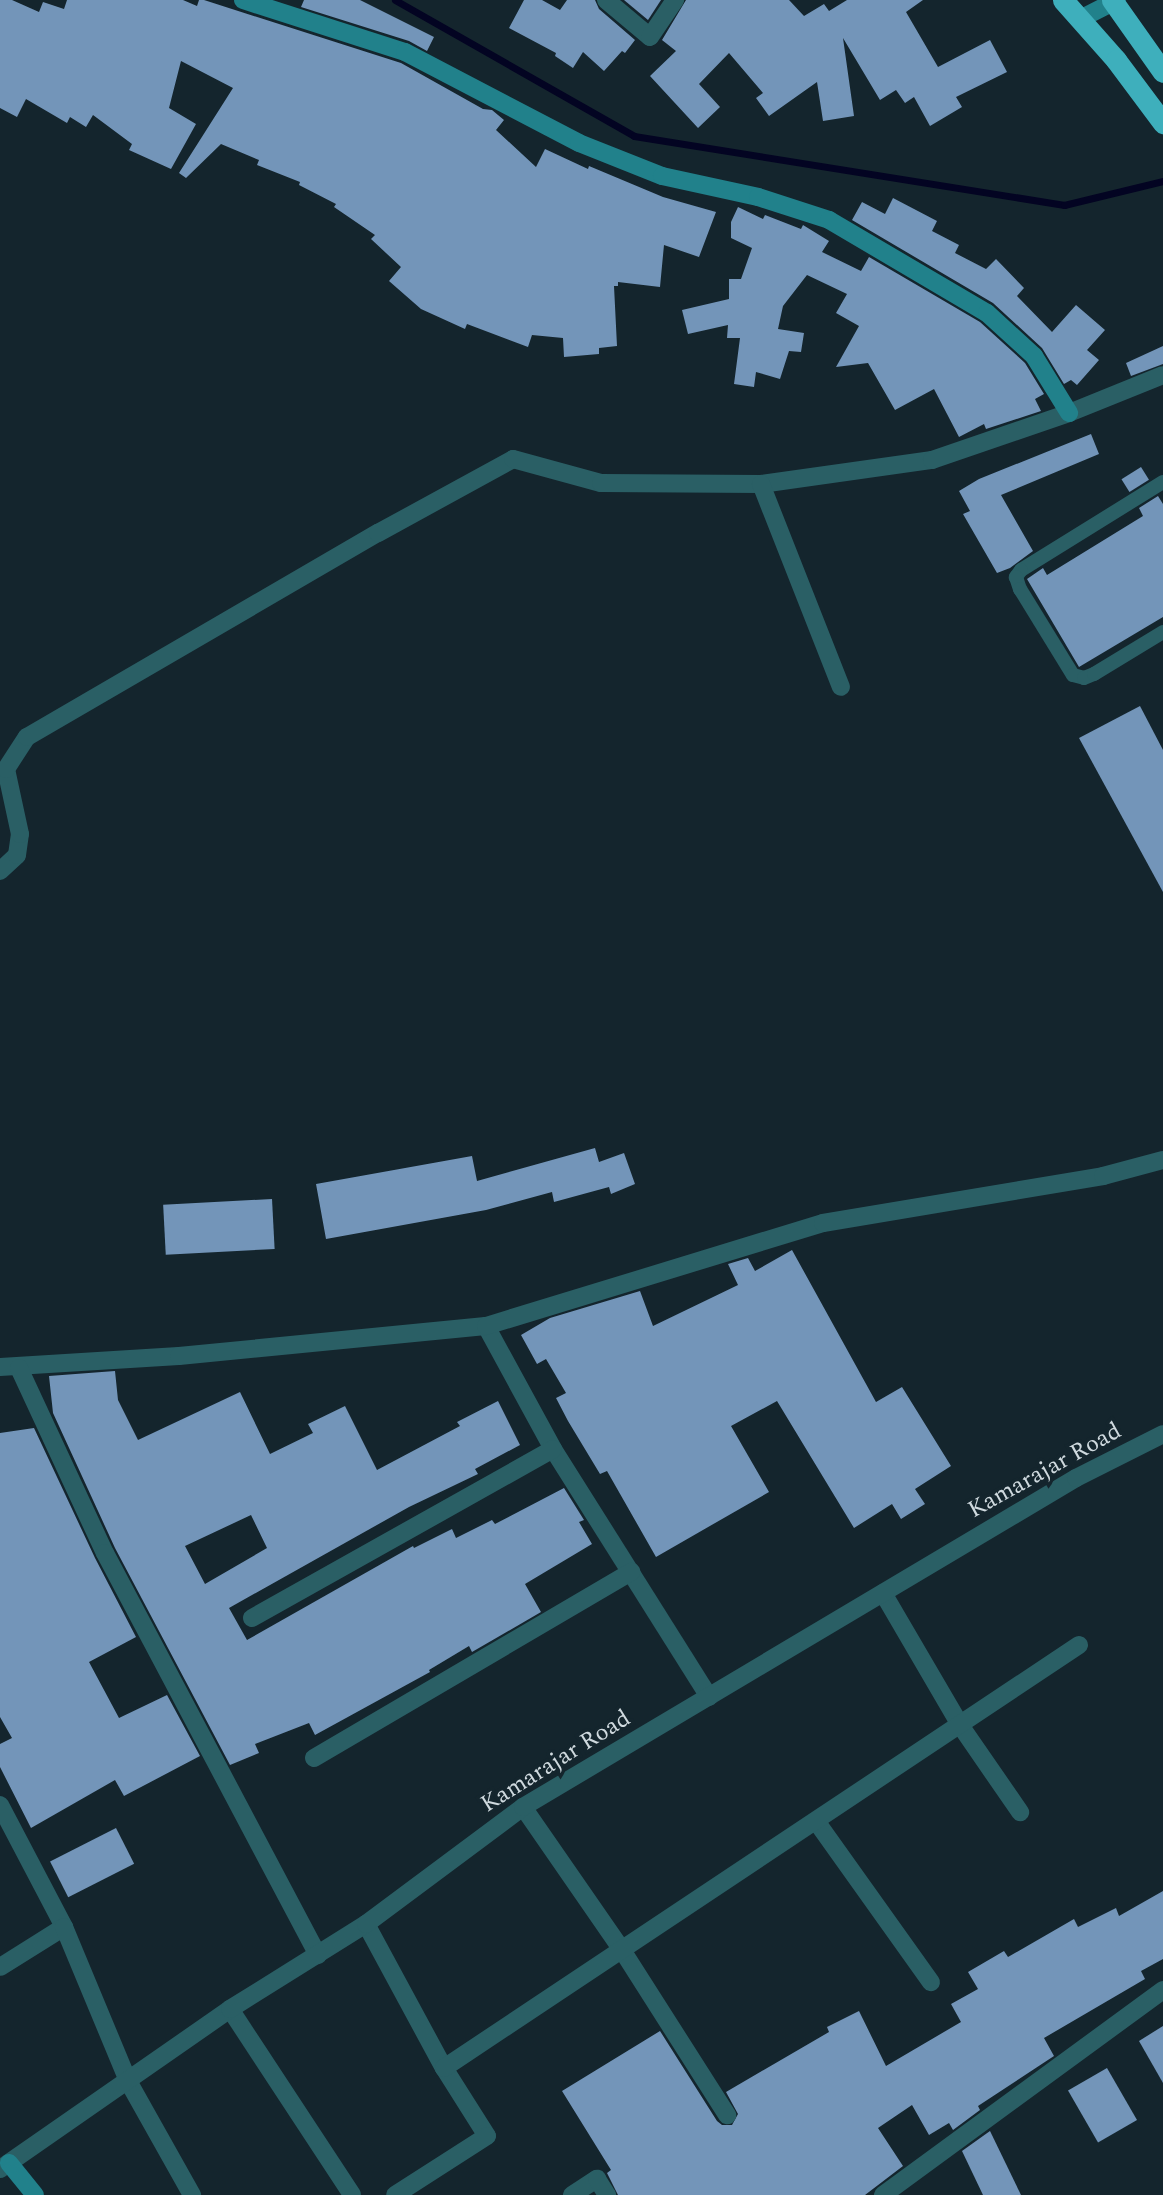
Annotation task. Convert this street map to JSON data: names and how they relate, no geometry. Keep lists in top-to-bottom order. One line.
{"streets":{"street":["Kamarajar Road"]}}
